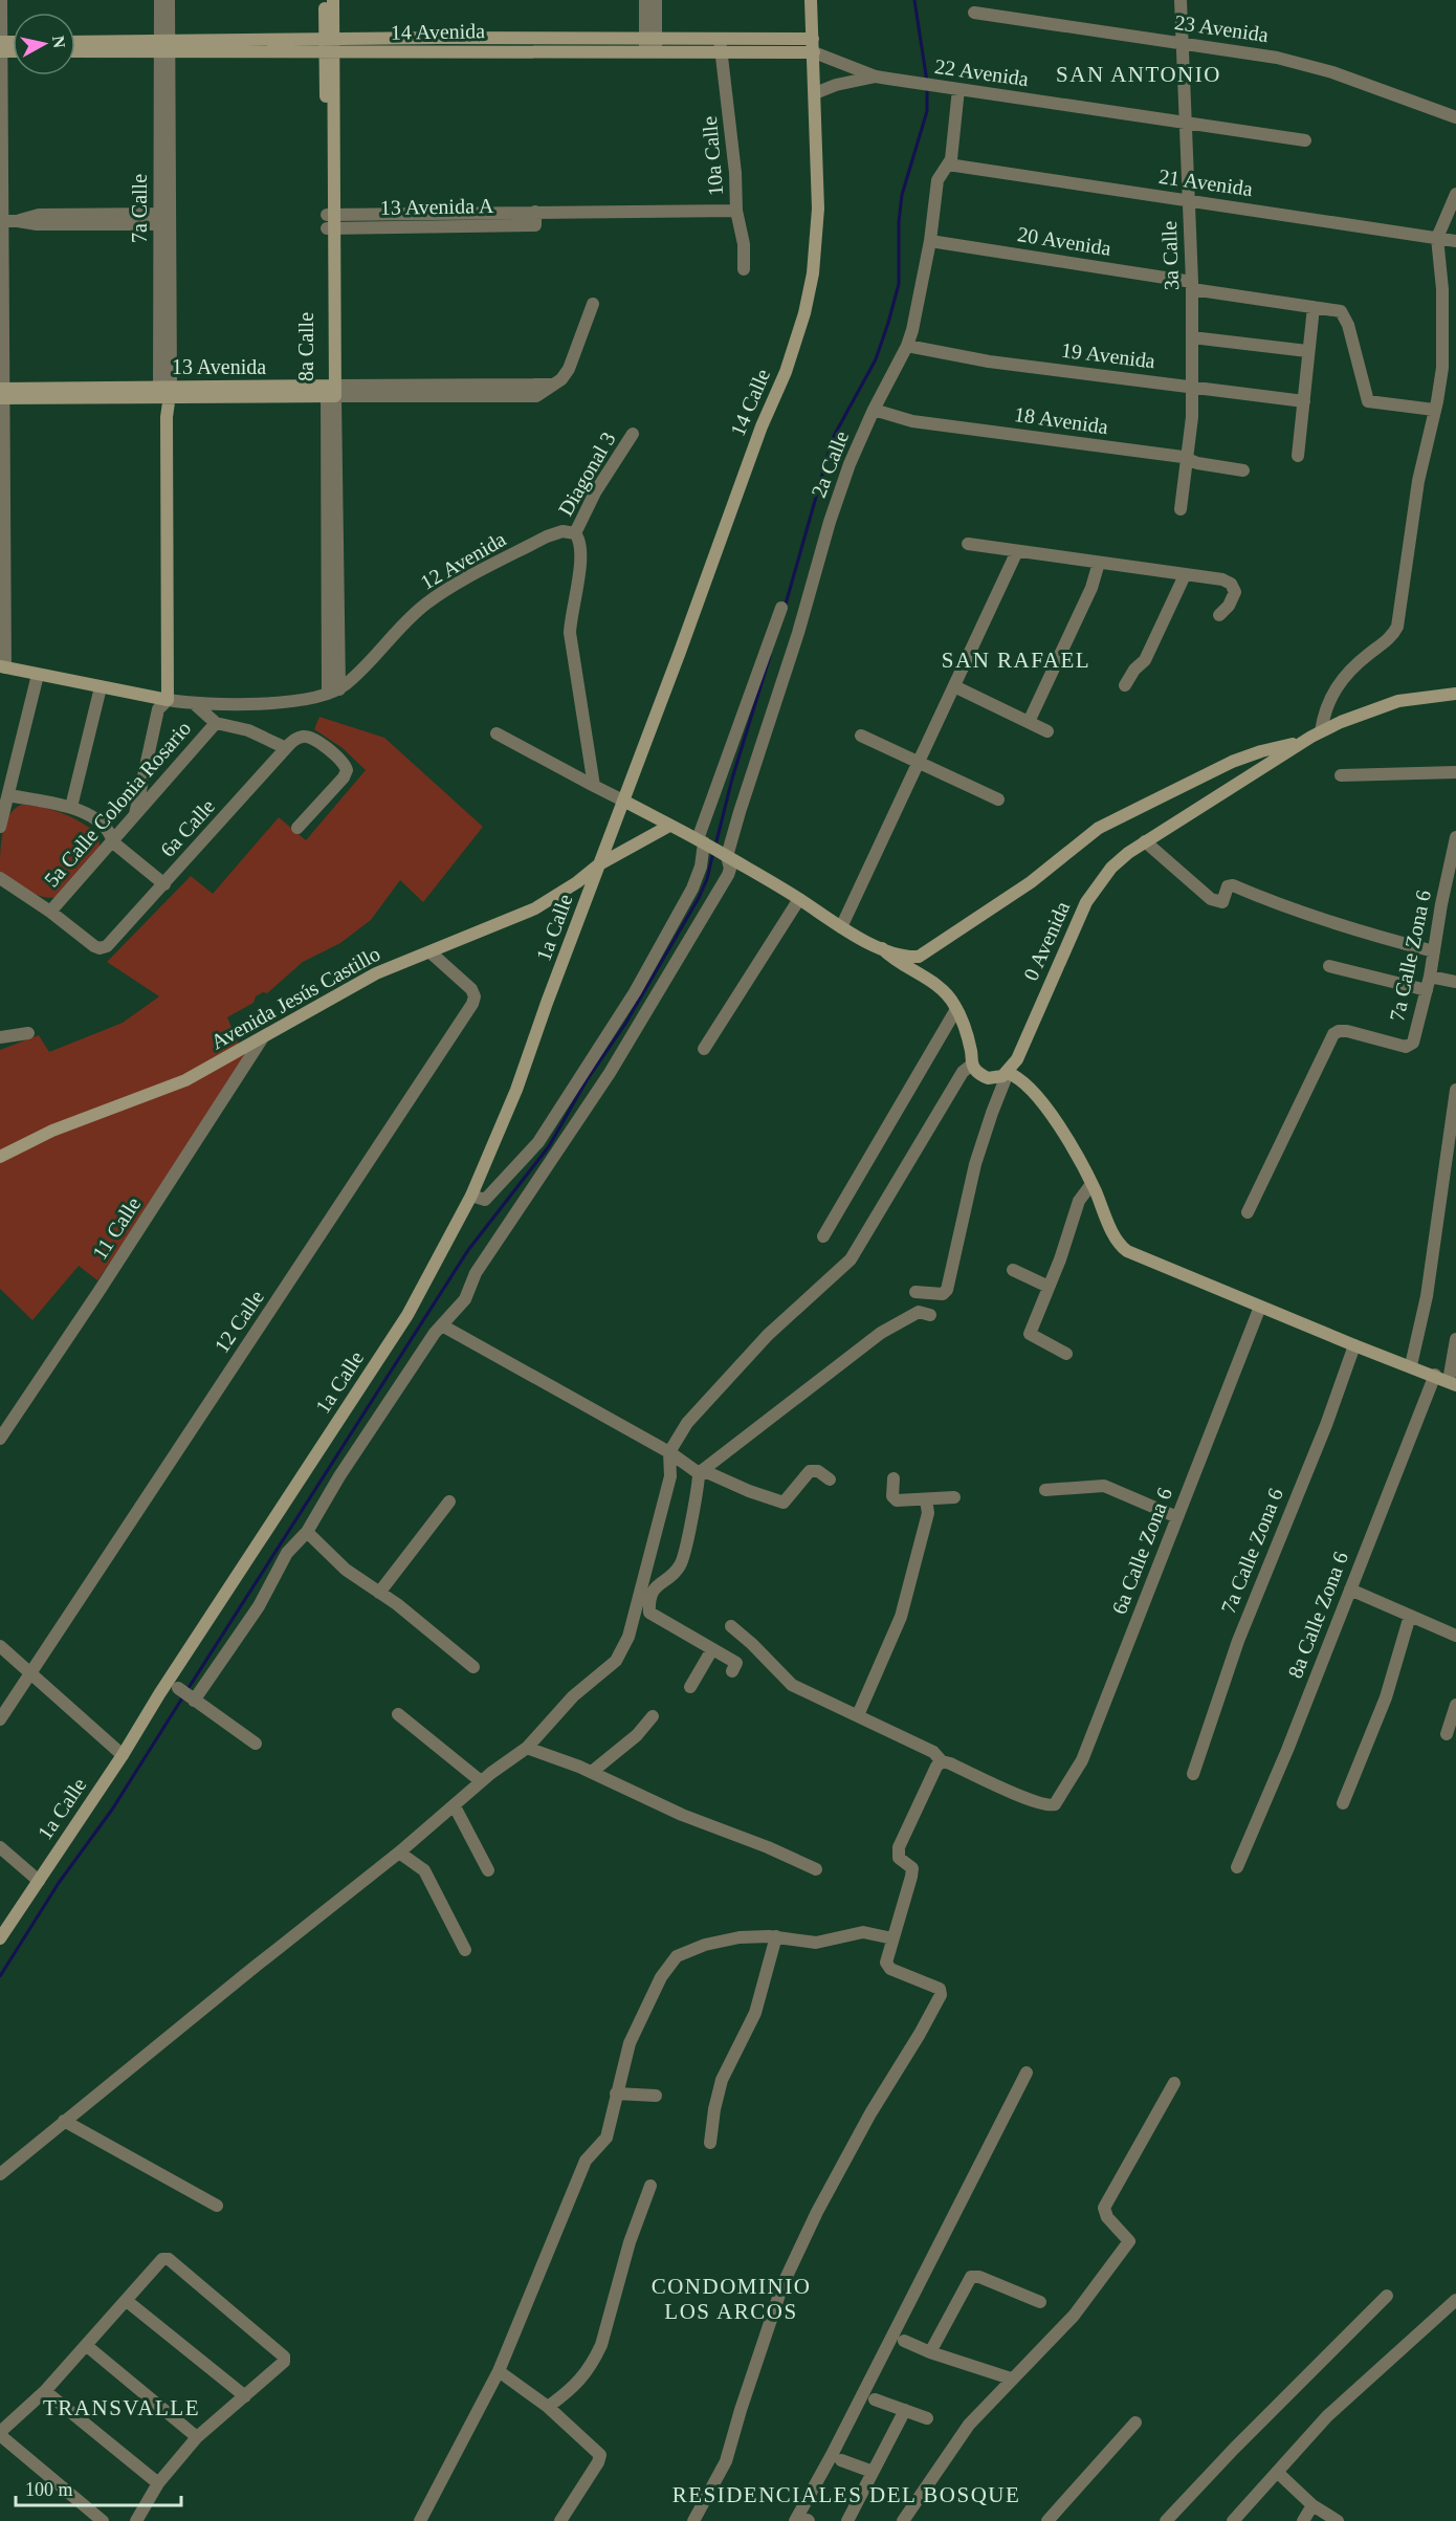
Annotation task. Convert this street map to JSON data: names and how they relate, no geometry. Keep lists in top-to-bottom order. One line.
{"streets":{"street":["23 Avenida","14 Avenida","22 Avenida","10a Calle","21 Avenida","13 Avenida A","7a Calle","20 Avenida","3a Calle","8a Calle","19 Avenida","13 Avenida","14 Calle","18 Avenida","2a Calle","Diagonal 3","12 Avenida","5a Calle Colonia Rosario","6a Calle","1a Calle","0 Avenida","7a Calle Zona 6","Avenida Jesús Castillo","11 Calle","12 Calle","6a Calle Zona 6","8a Calle Zona 6"]},"crossings":[["23 Avenida","3a Calle"],["14 Avenida","22 Avenida"],["14 Avenida","10a Calle"],["14 Avenida","7a Calle"],["14 Avenida","8a Calle"],["14 Avenida","14 Calle"],["22 Avenida","3a Calle"],["22 Avenida","14 Calle"],["22 Avenida","2a Calle"],["10a Calle","13 Avenida A"],["21 Avenida","3a Calle"],["21 Avenida","2a Calle"],["13 Avenida A","8a Calle"],["7a Calle","13 Avenida"],["20 Avenida","3a Calle"],["20 Avenida","2a Calle"],["3a Calle","19 Avenida"],["3a Calle","18 Avenida"],["8a Calle","13 Avenida"],["8a Calle","12 Avenida"],["19 Avenida","2a Calle"],["14 Calle","1a Calle"],["18 Avenida","2a Calle"],["2a Calle","0 Avenida"],["Diagonal 3","12 Avenida"],["5a Calle Colonia Rosario","6a Calle"],["1a Calle","Avenida Jesús Castillo"],["Avenida Jesús Castillo","11 Calle"],["Avenida Jesús Castillo","12 Calle"]],"districts":["SAN ANTONIO","SAN RAFAEL","CONDOMINIO LOS ARCOS","TRANSVALLE","RESIDENCIALES DEL BOSQUE"],"scale_bar":"100 m","north":"right"}
